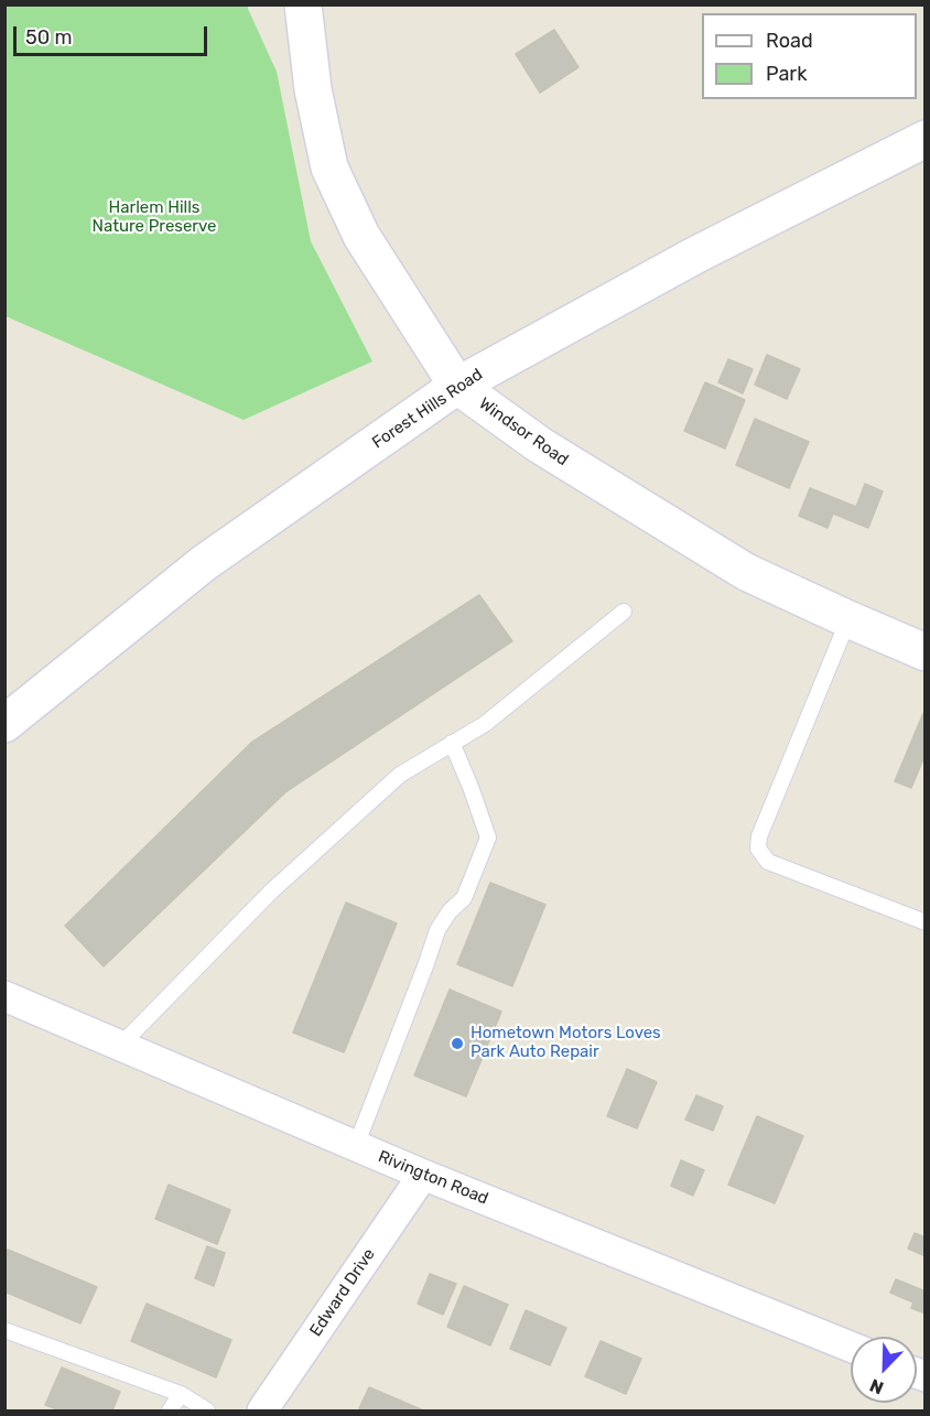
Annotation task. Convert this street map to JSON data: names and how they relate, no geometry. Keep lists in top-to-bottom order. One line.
{"streets":{"street":["Forest Hills Road","Windsor Road","Rivington Road","Edward Drive"]},"crossings":[["Forest Hills Road","Windsor Road"],["Rivington Road","Edward Drive"]],"parks":["Harlem Hills Nature Preserve"],"places":["Hometown Motors Loves Park Auto Repair"],"legend":["Road","Park"],"scale_bar":"50 m","north":"bottom left"}
